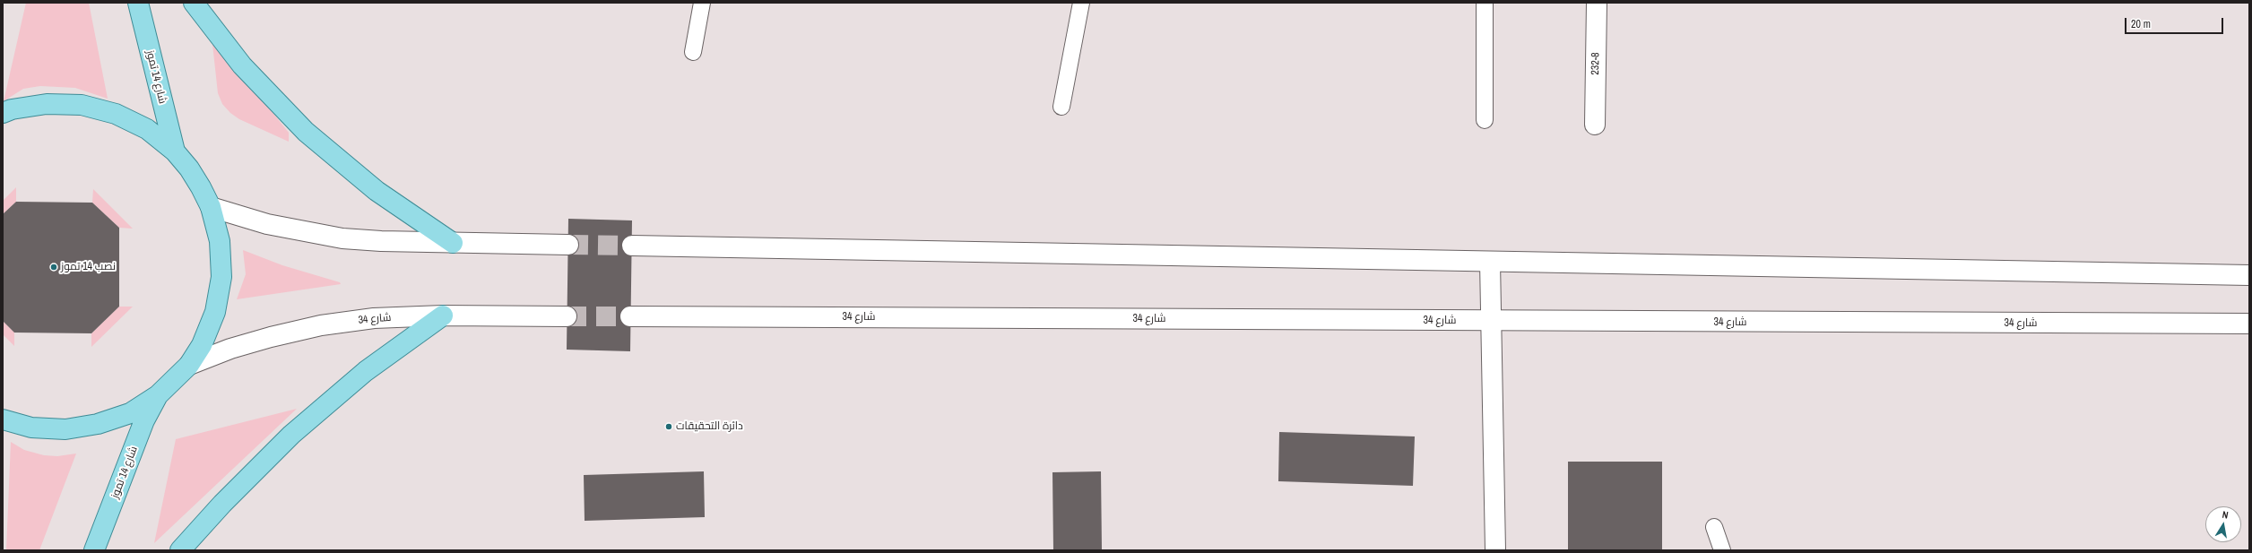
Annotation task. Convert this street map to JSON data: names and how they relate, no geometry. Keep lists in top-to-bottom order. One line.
{"streets":{"main road":["232-8","شارع 14 تموز","شارع 34"]},"places":["نصب 14 تموز","دائرة التحقيقات"],"scale_bar":"20 m","north":"top"}
